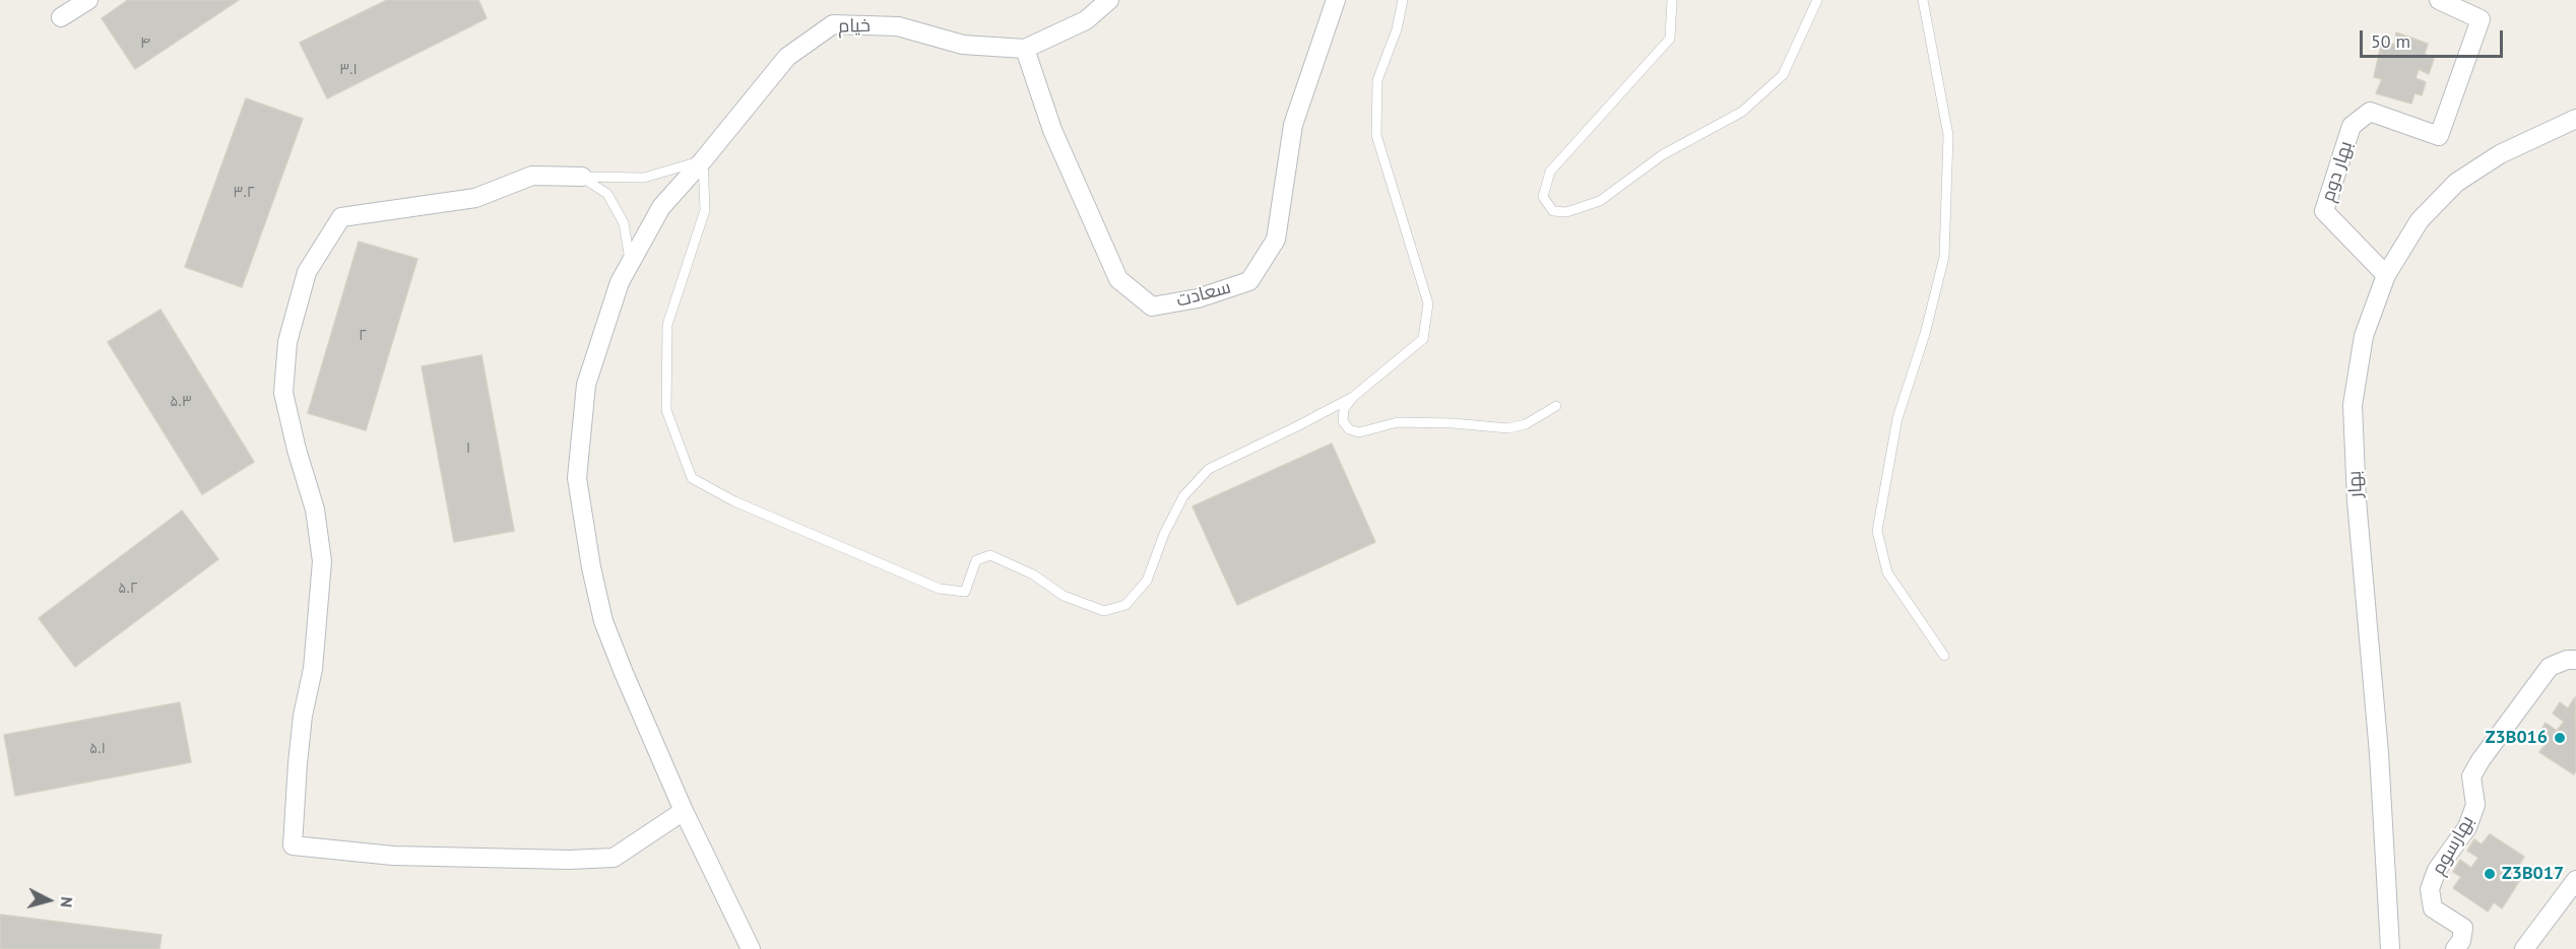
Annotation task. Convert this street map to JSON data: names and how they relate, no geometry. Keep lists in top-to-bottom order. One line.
{"streets":{"street":["خیام","بهار دوم","سعادت","بهار","بهارسوم"]},"crossings":[["خیام","سعادت"],["بهار دوم","بهار"]],"places":["Z3B016","Z3B017"],"house_numbers":["۴","۳.۱","۳.۲","۲","۵.۳","۱","۵.۲","۵.۱"],"scale_bar":"50 m","north":"right"}
